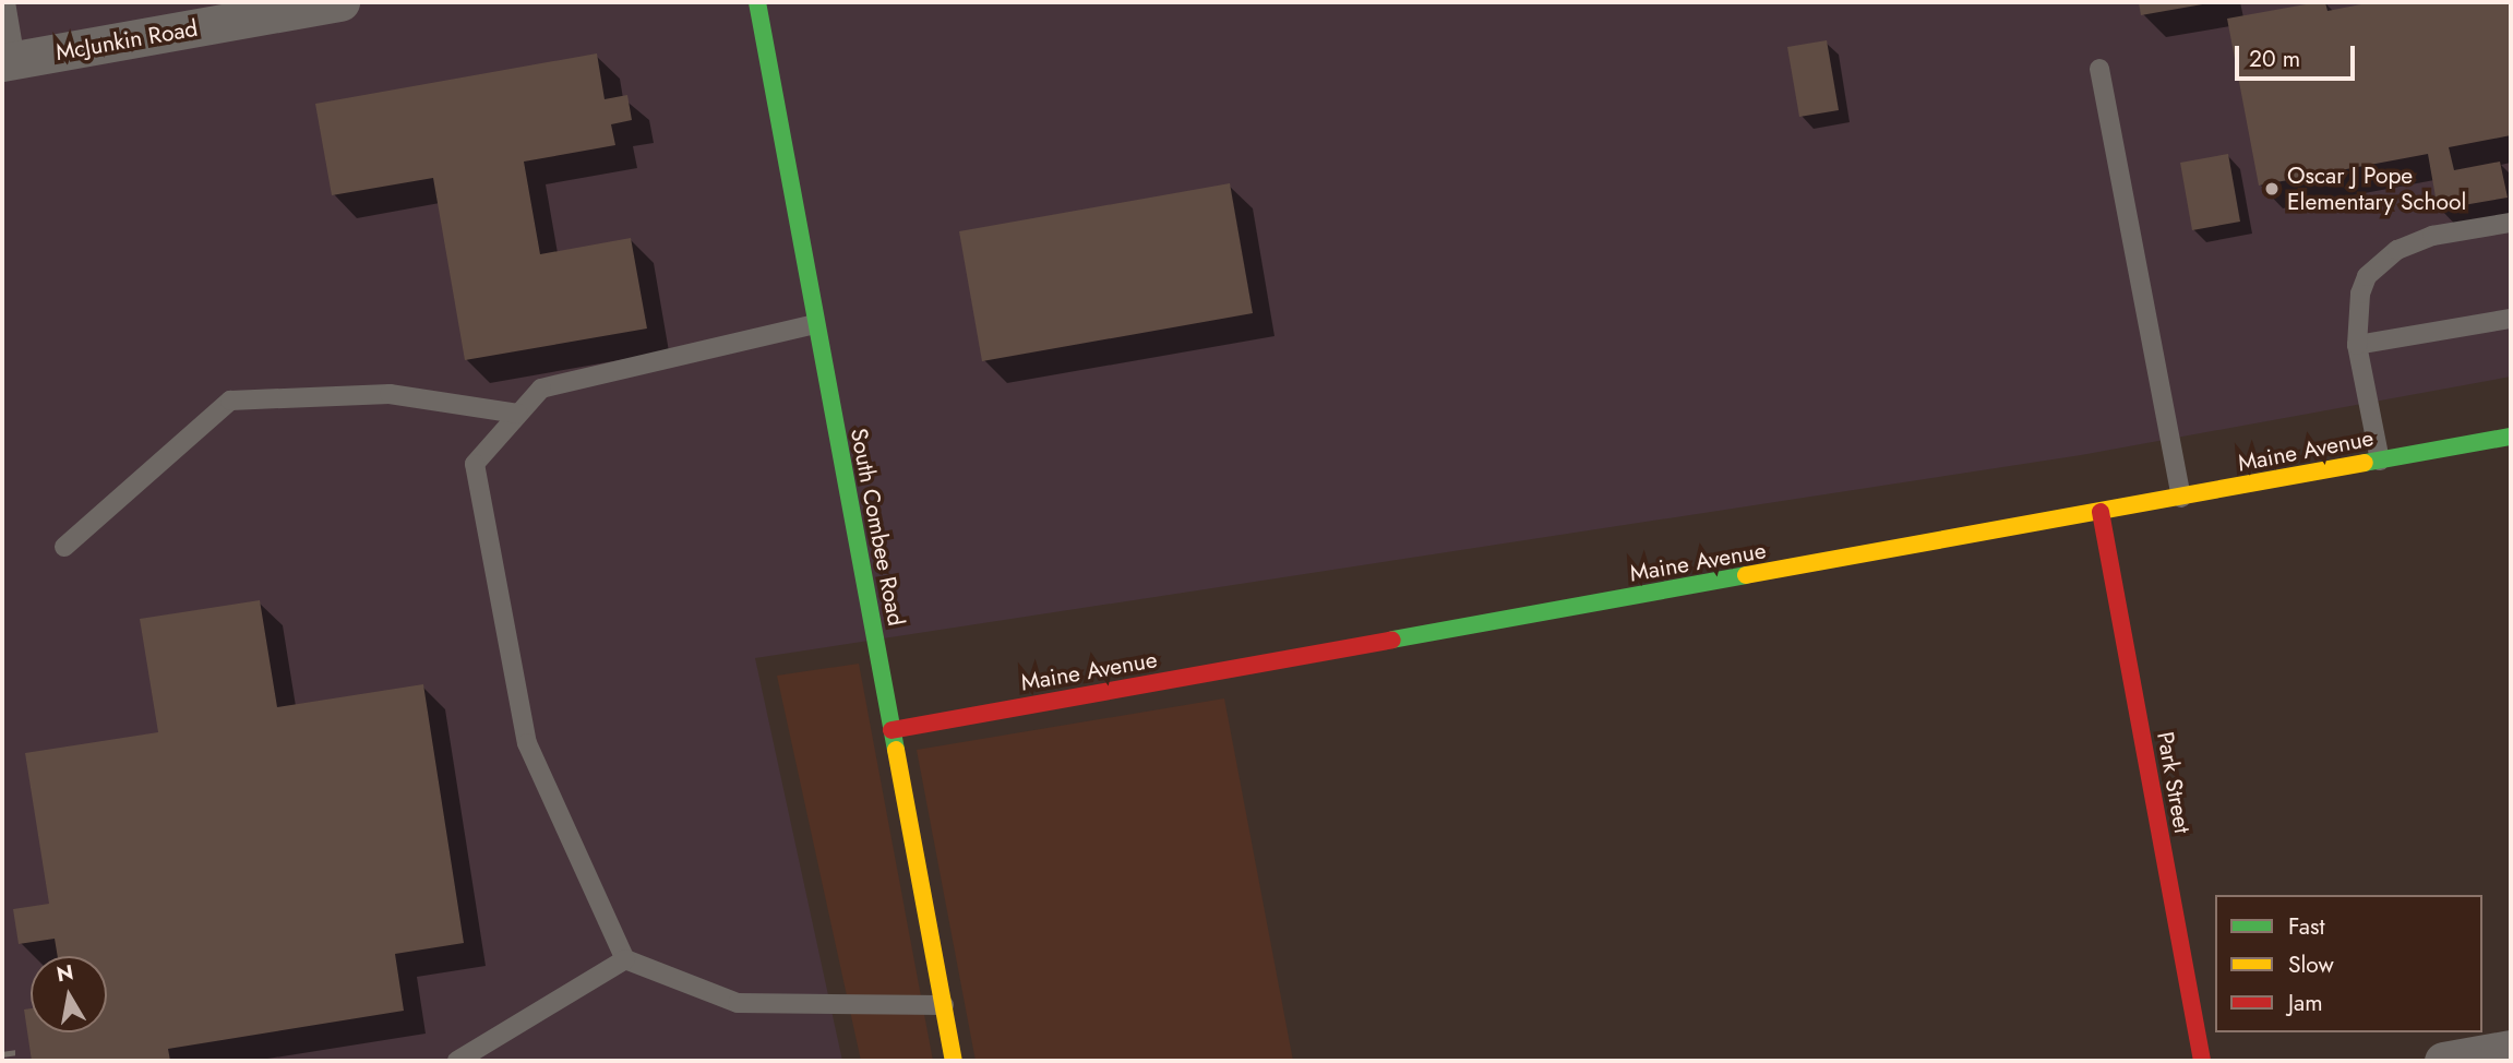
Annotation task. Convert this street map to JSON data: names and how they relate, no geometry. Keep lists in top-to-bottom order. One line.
{"streets":{"street":["McJunkin Road","Maine Avenue","South Combee Road","Park Street"]},"crossings":[["Maine Avenue","South Combee Road"],["Maine Avenue","Park Street"]],"places":["Oscar J Pope Elementary School"],"legend":["Fast","Slow","Jam"],"scale_bar":"20 m","north":"top"}
